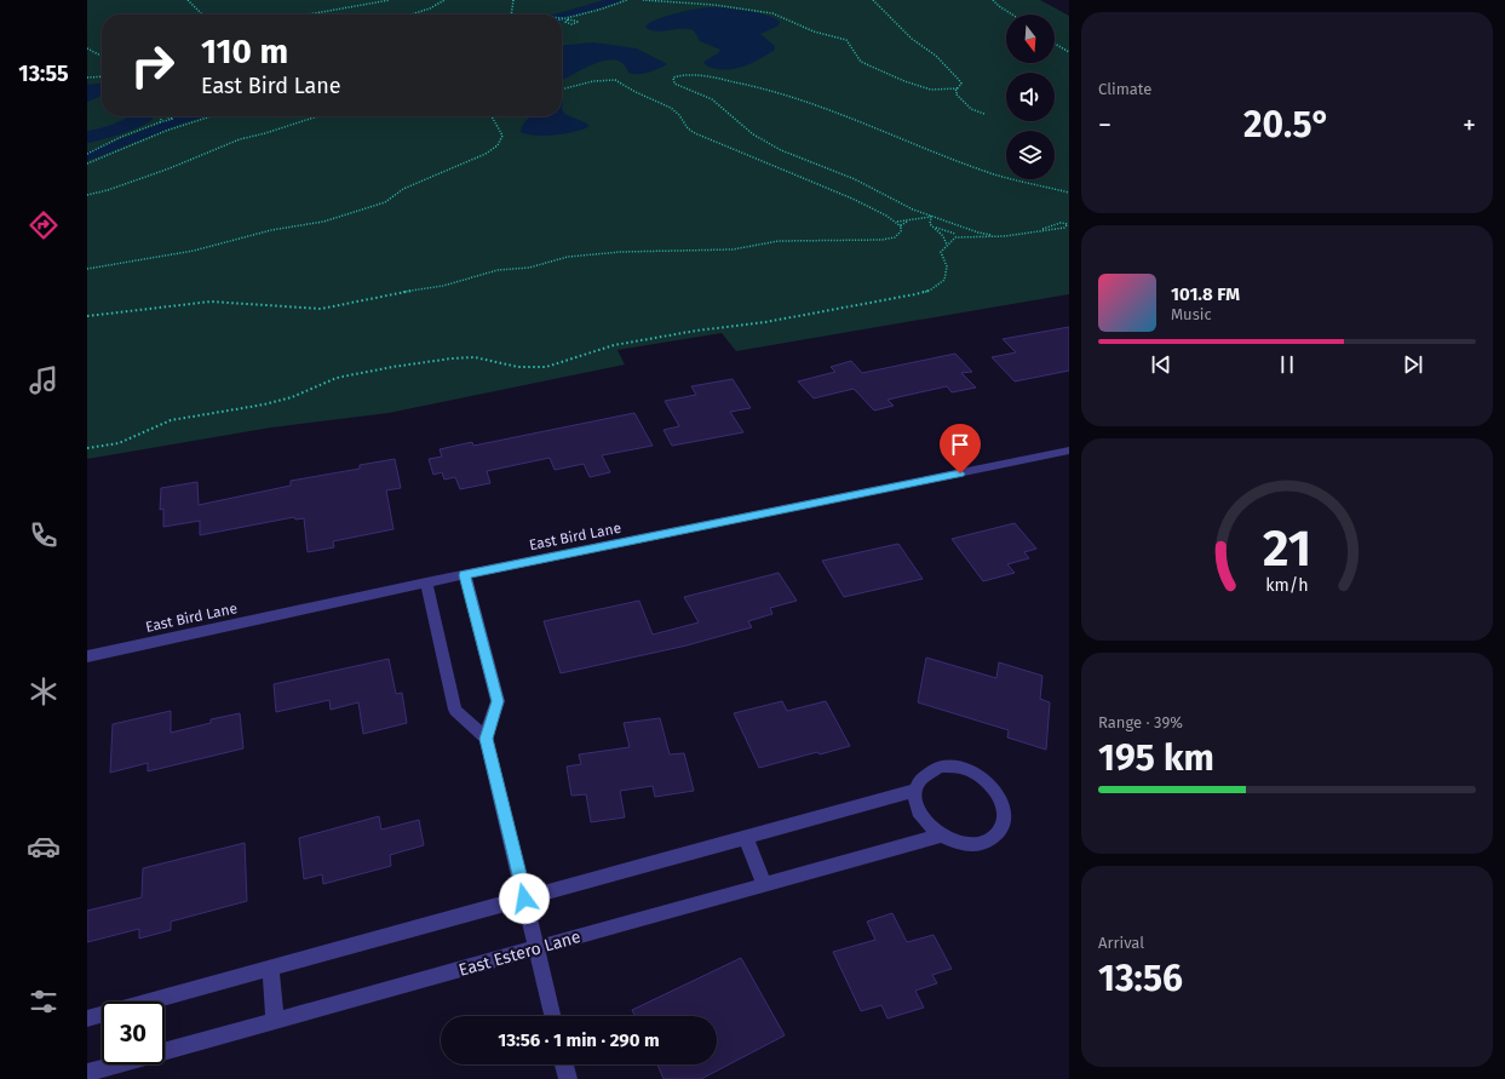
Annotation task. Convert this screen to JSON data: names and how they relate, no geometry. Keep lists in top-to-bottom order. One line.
{"streets":{"street":["East Bird Lane","East Estero Lane"]},"north":"bottom","page":{"tabs":"13:55","tile":["Climate",["Range · 39%","195 km"],["Arrival","13:56"]],"turn":["110 m","East Bird Lane"],"heat":["−","20.5°","+"],"song":["101.8 FM","Music"],"limit":"30","trip":"13:56 · 1 min · 290 m","gauge":["21","km/h"]}}
